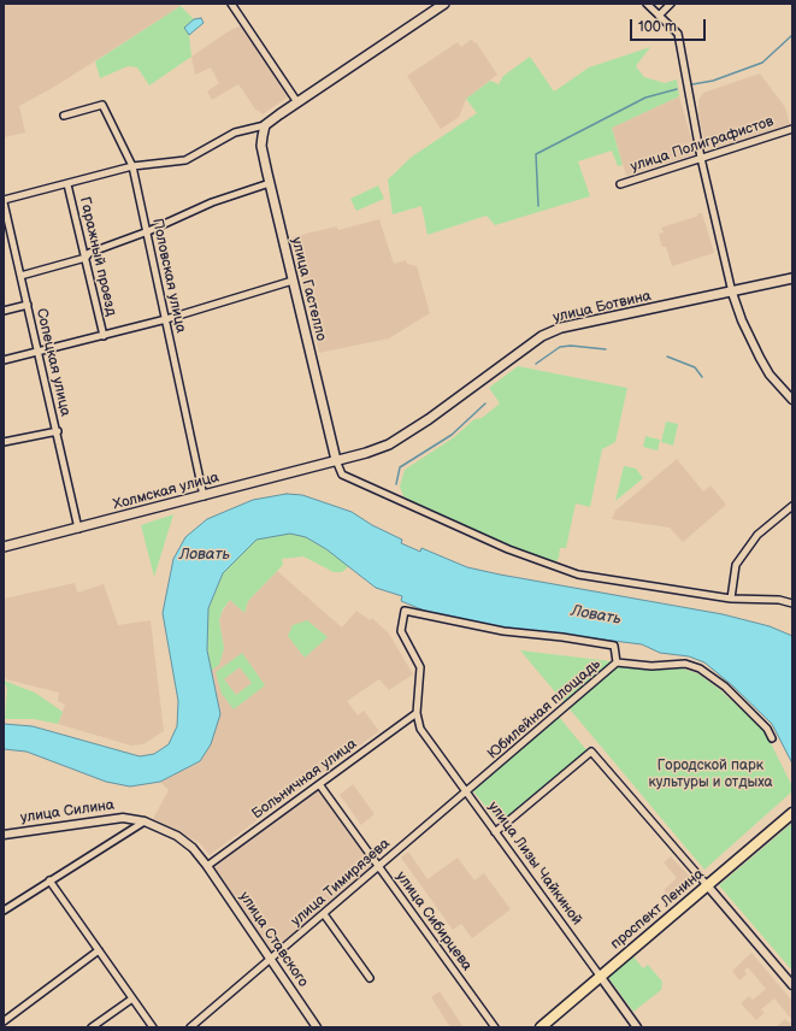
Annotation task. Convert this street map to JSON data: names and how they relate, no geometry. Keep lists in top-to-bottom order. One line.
{"streets":{"main road":["улица Гастелло","улица Ботвина","Холмская улица","проспект Ленина"],"street":["улица Полиграфистов","Гаражный проезд","Половская улица","Сопецкая улица","Юбилейная площадь","Больничная улица","улица Силина","улица Лизы Чайкиной","улица Тимирязева","улица Сибирцева","улица Ставского"]},"crossings":[["Половская улица","Холмская улица"],["улица Гастелло","улица Ботвина"],["улица Гастелло","Холмская улица"],["улица Ботвина","Холмская улица"],["Сопецкая улица","Холмская улица"],["Юбилейная площадь","улица Тимирязева"],["Больничная улица","улица Силина"],["Больничная улица","улица Лизы Чайкиной"],["Больничная улица","улица Сибирцева"],["Больничная улица","улица Ставского"],["улица Силина","улица Ставского"],["улица Лизы Чайкиной","улица Тимирязева"],["улица Лизы Чайкиной","проспект Ленина"],["улица Тимирязева","улица Сибирцева"],["улица Тимирязева","улица Ставского"]],"water":["Ловать"],"parks":["Городской парк культуры и отдыха"],"scale_bar":"100 m"}
